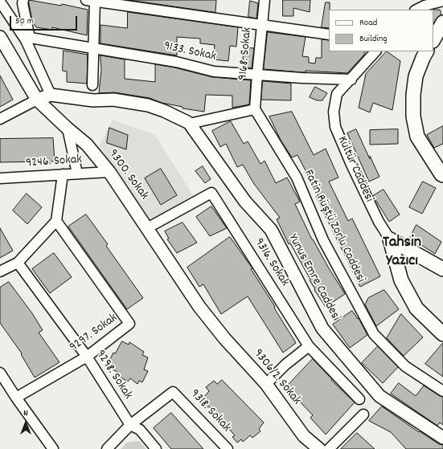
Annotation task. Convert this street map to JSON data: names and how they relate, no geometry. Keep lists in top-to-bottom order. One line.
{"streets":{"main road":["Kültür Caddesi"],"street":["9133. Sokak","9168. Sokak","9246. Sokak","9300. Sokak","Fatin Rüştü Zorlu Caddesi","9316. Sokak","Yunus Emre Caddesi","9297. Sokak","9298. Sokak","9306/2. Sokak","9318. Sokak"]},"crossings":[["9133. Sokak","9168. Sokak"],["9133. Sokak","Kültür Caddesi"],["9168. Sokak","Fatin Rüştü Zorlu Caddesi"],["9246. Sokak","9300. Sokak"],["9300. Sokak","9316. Sokak"],["9300. Sokak","Yunus Emre Caddesi"],["9300. Sokak","9306/2. Sokak"],["9297. Sokak","9298. Sokak"],["9298. Sokak","9318. Sokak"]],"districts":["Tahsin Yazıcı"],"legend":["Road","Building"],"scale_bar":"50 m","north":"top"}
